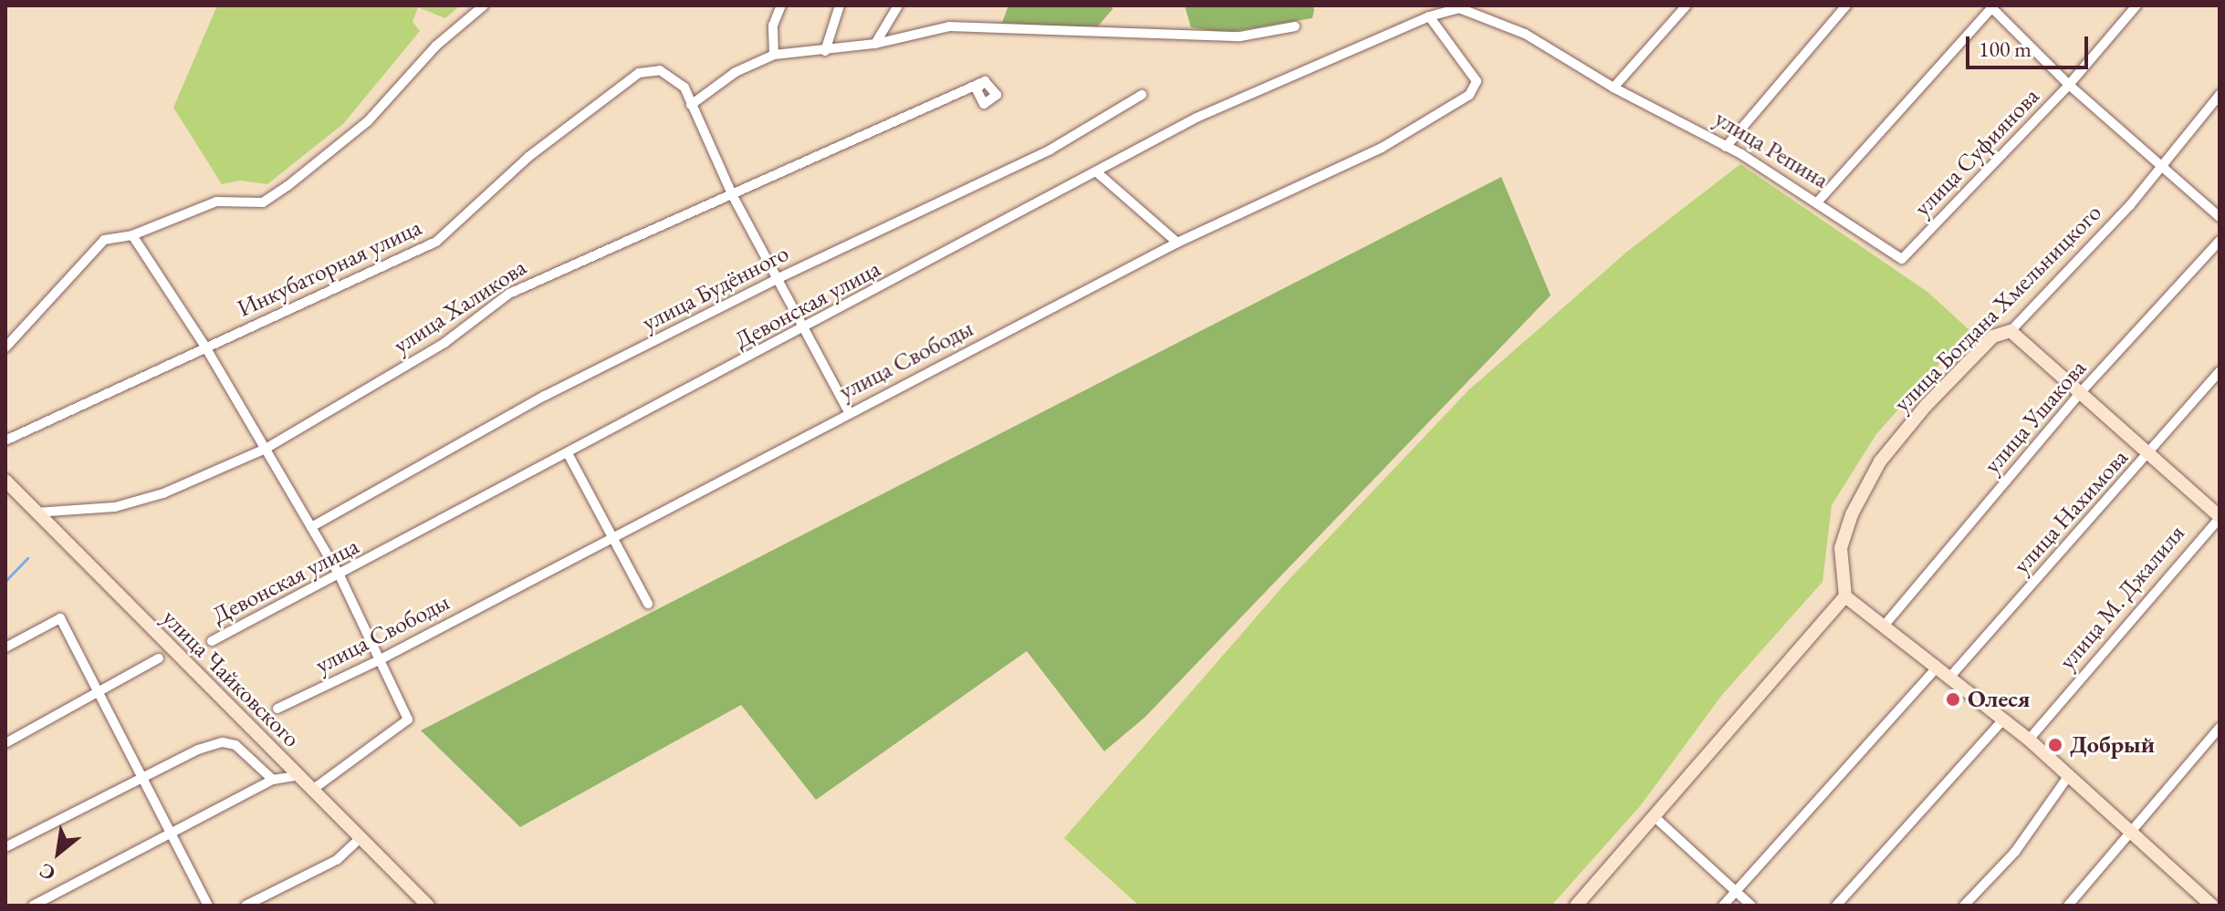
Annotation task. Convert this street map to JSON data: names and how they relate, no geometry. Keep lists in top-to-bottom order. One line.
{"streets":{"street":["улица Репина","улица Суфиянова","Инкубаторная улица","улица Будённого","Девонская улица","улица Халикова","улица Богдана Хмельницкого","улица Свободы","улица Ушакова","улица Нахимова","улица М. Джалиля","улица Чайковского"]},"crossings":[["улица Репина","улица Суфиянова"],["улица Репина","Девонская улица"],["улица Репина","улица Свободы"],["Инкубаторная улица","улица Будённого"],["Инкубаторная улица","Девонская улица"],["Инкубаторная улица","улица Халикова"],["Инкубаторная улица","улица Свободы"],["Девонская улица","улица Свободы"],["улица Халикова","улица Чайковского"]],"places":["Олеся","Добрый"],"scale_bar":"100 m","north":"bottom left"}
